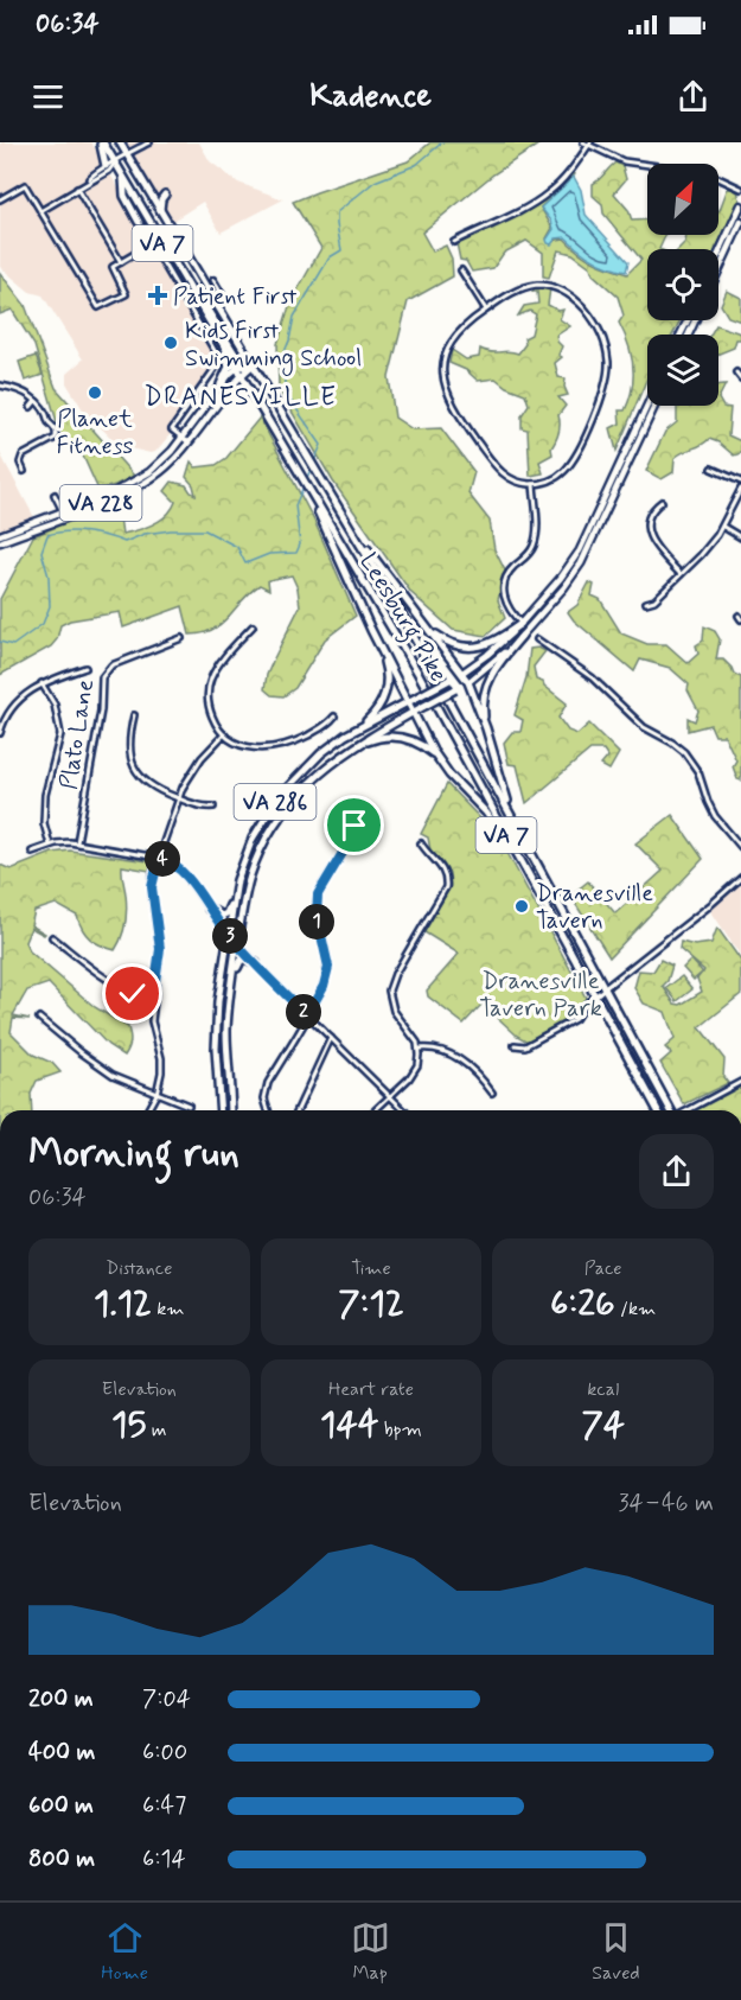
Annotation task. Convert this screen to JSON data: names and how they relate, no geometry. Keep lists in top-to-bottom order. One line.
{"streets":{"highway":["VA 7","Leesburg Pike","VA 286"],"main road":["VA 228"],"street":["Plato Lane"]},"crossings":[["VA 228","Leesburg Pike"]],"districts":["DRANESVILLE"],"parks":["Dranesville Tavern Park"],"places":{"health":["Patient First"],"other":["Kids First Swimming School","Planet Fitness","Dranesville Tavern"]},"north":"top right","page":{"status":"06:34","header":"Kadence","pins":["4","1","3","2"],"heading":["Morning run","06:34"],"stats":[["Distance","1.12 km"],["Time","7:12"],["Pace","6:26 /km"],["Elevation","15 m"],["Heart rate","144 bpm"],["kcal","74"]],"chart":["Elevation","34–46 m"],"list":[{"name":"200 m","note":"7:04"},{"name":"400 m","note":"6:00"},{"name":"600 m","note":"6:47"},{"name":"800 m","note":"6:14"}],"tabs":["Home","Map","Saved"]}}
